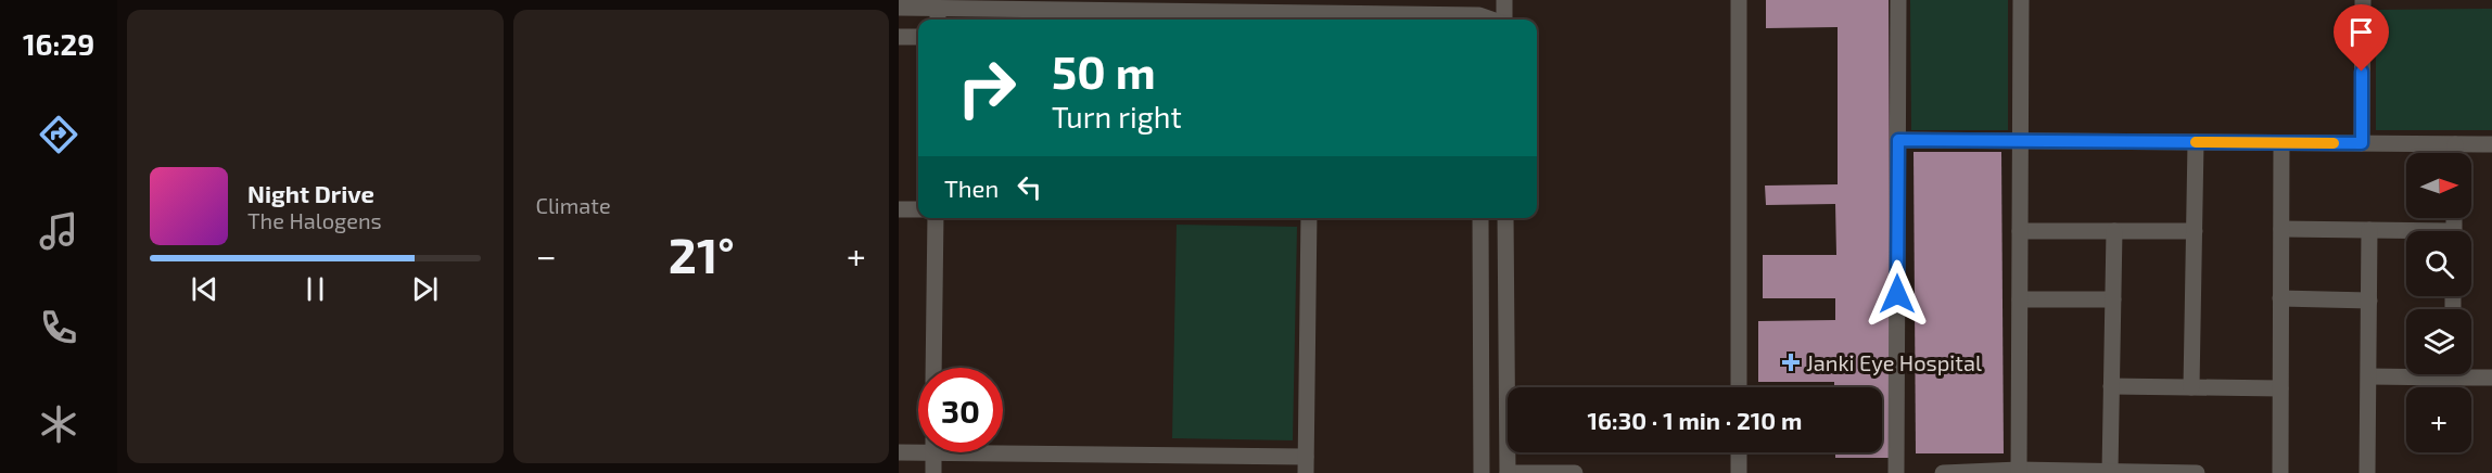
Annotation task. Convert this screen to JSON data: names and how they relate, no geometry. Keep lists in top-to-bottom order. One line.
{"places":{"health":["Janki Eye Hospital"]},"north":"right","page":{"tabs":"16:29","tile":"Climate","turn":["50 m","Turn right"],"map_buttons":"+","then":"Then","song":["Night Drive","The Halogens"],"heat":["−","21°","+"],"limit":"30","trip":"16:30 · 1 min · 210 m"}}
